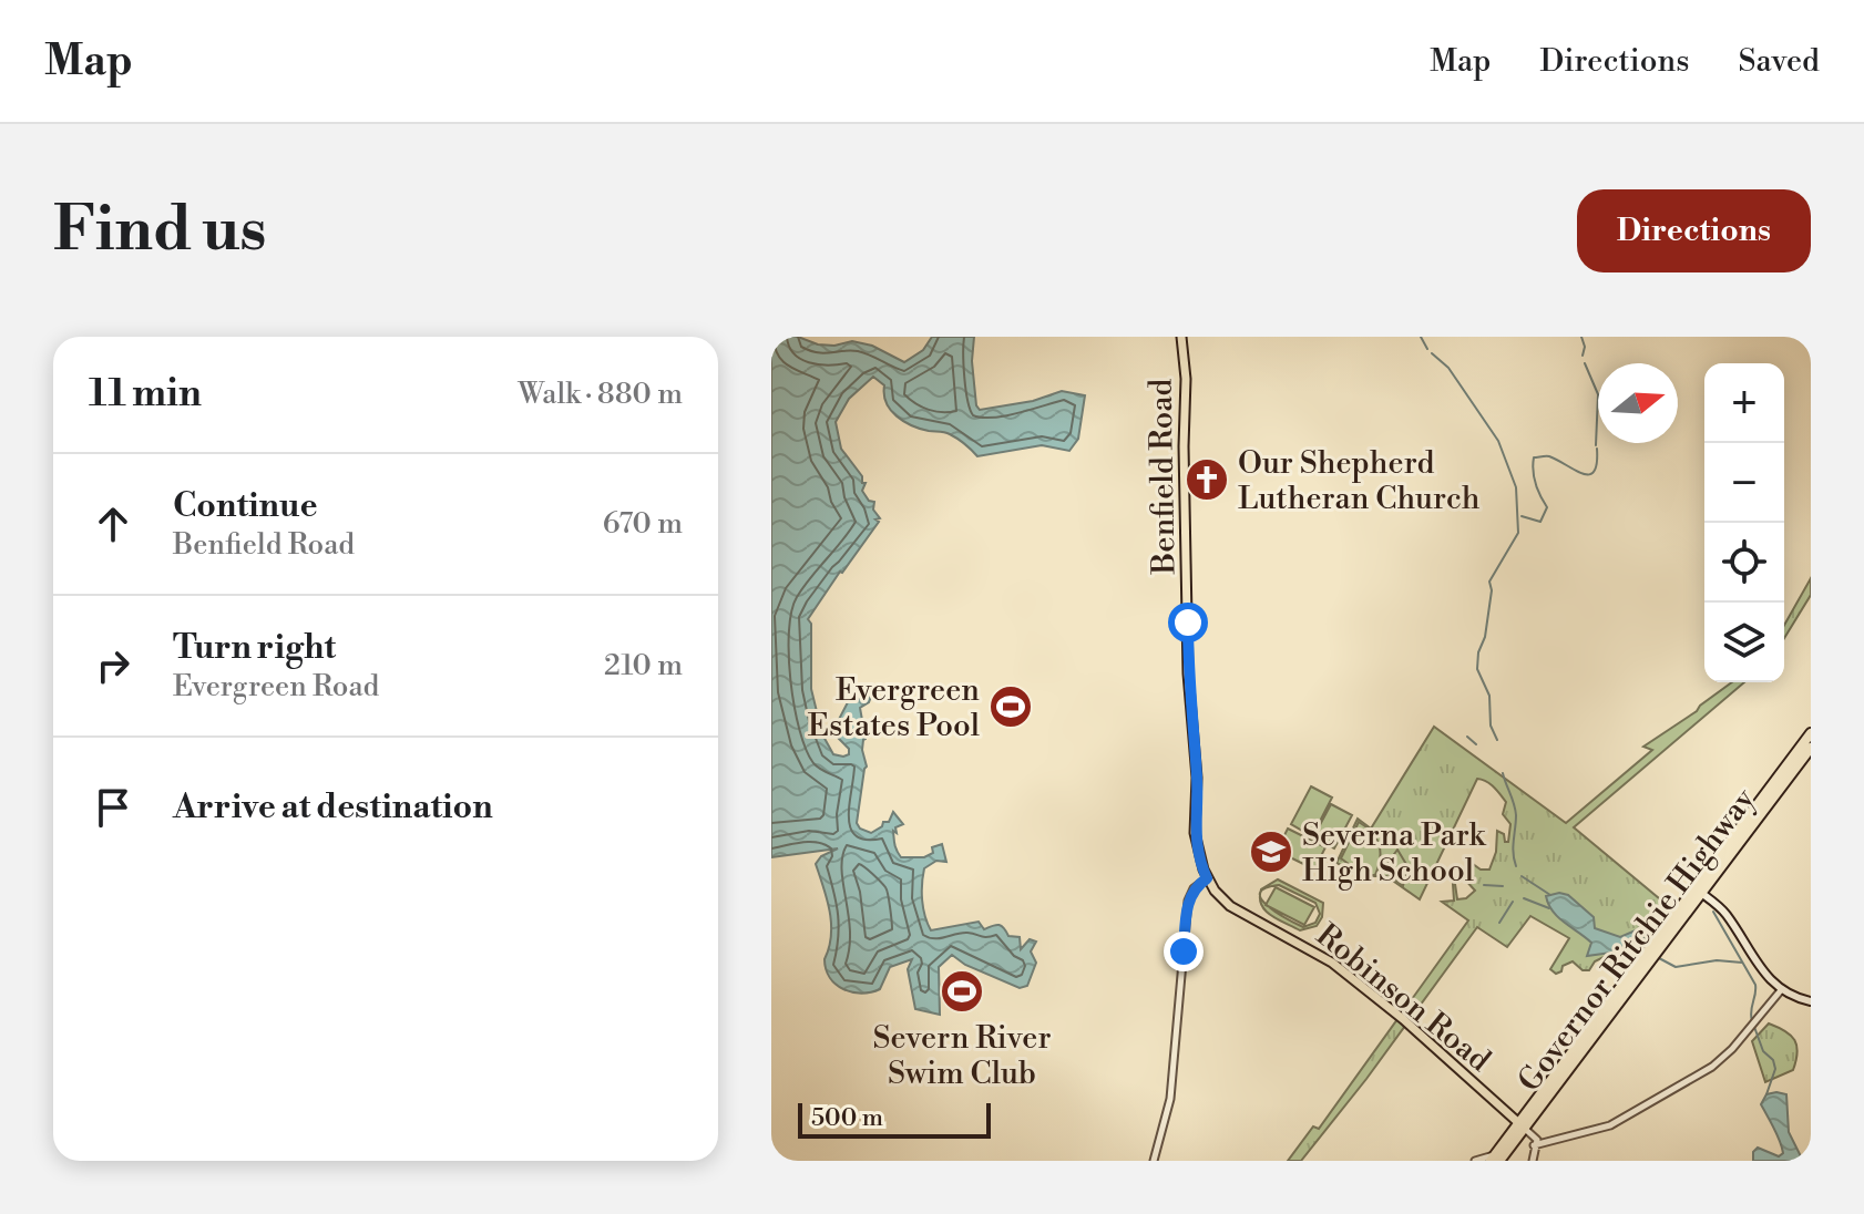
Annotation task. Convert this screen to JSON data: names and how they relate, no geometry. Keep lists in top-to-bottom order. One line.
{"streets":{"highway":["Governor Ritchie Highway"],"main road":["Benfield Road","Robinson Road"]},"crossings":[["Benfield Road","Robinson Road"],["Governor Ritchie Highway","Robinson Road"]],"places":{"church":["Our Shepherd Lutheran Church"],"sports":["Evergreen Estates Pool","Severn River Swim Club"],"school or university":["Severna Park High School"]},"scale_bar":"500 m","north":"right","page":{"header":"Map","nav":["Map","Directions","Saved"],"buttons":"Directions","title":"Find us","heading":["11 min","Walk · 880 m"],"map_buttons":["+","−"],"list":[["Continue","Benfield Road","670 m"],["Turn right","Evergreen Road","210 m"],"Arrive at destination"],"scale":"500 m"}}
